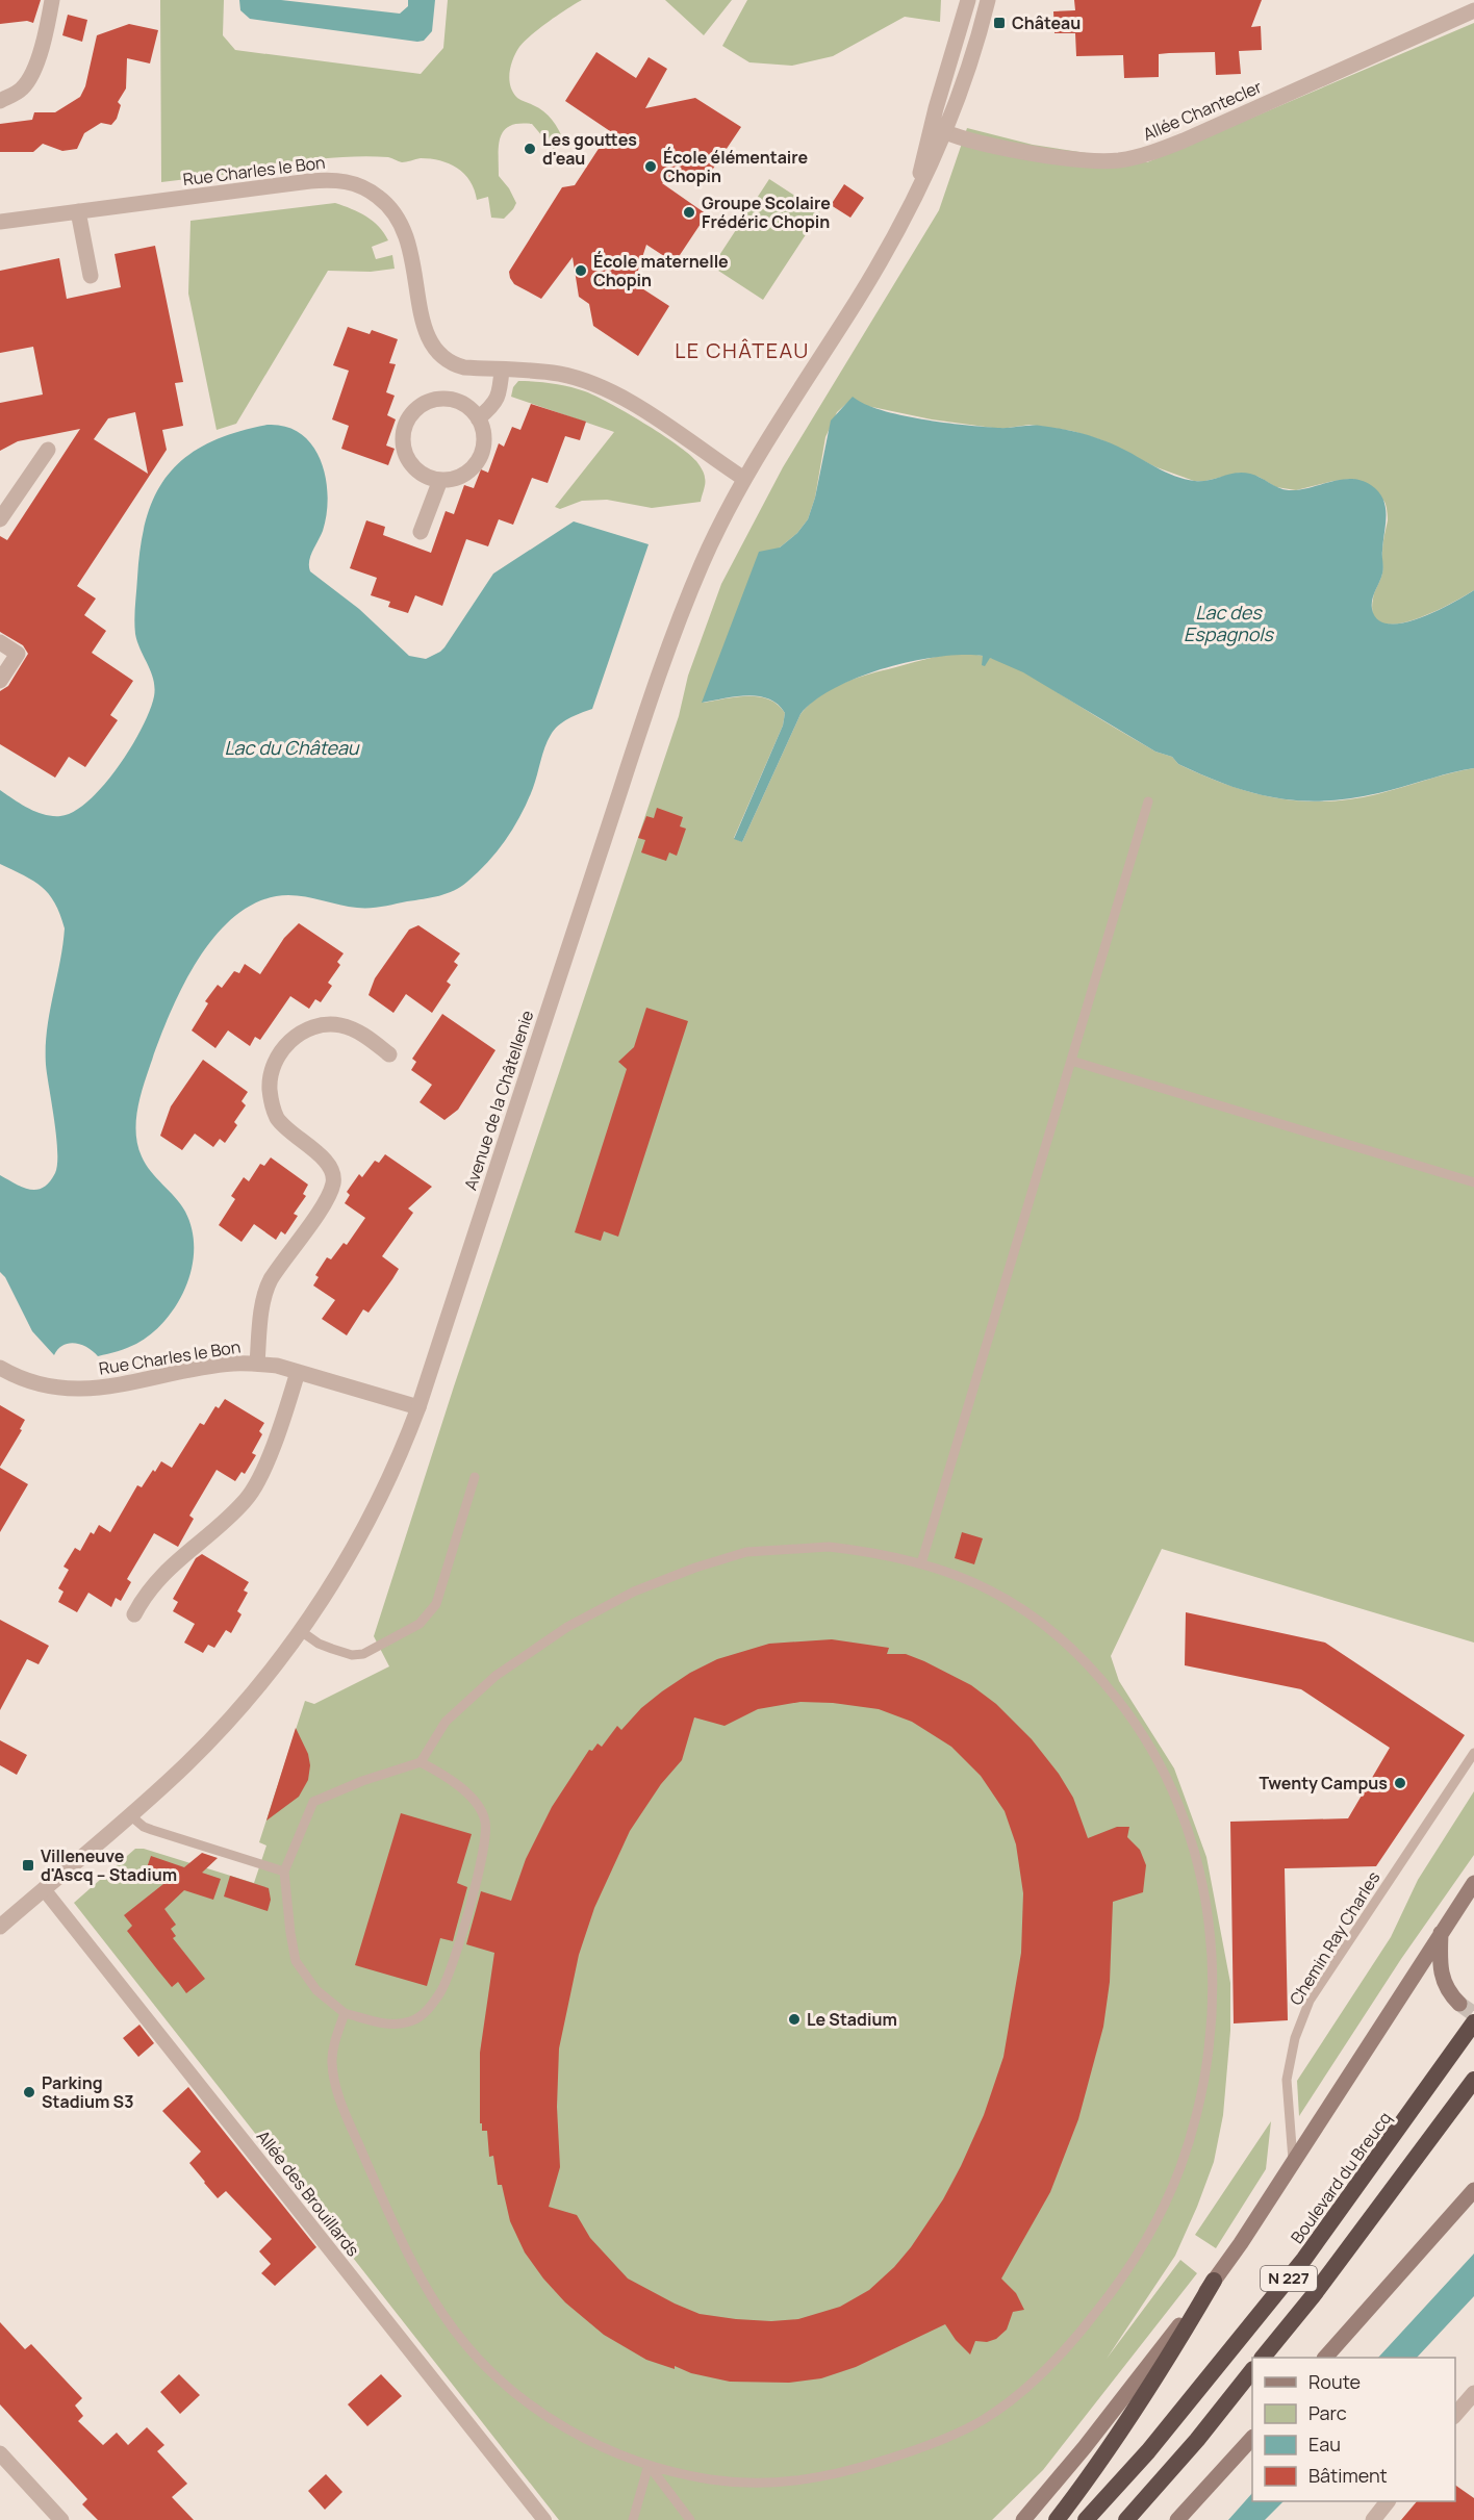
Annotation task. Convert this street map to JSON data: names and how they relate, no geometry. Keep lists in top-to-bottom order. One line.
{"streets":{"highway":["Boulevard du Breucq","N 227"],"street":["Allée Chantecler","Rue Charles le Bon","Avenue de la Châtellenie","Allée des Brouillards"],"lane":["Chemin Ray Charles"]},"crossings":[["Allée Chantecler","Avenue de la Châtellenie"],["Rue Charles le Bon","Avenue de la Châtellenie"],["Avenue de la Châtellenie","Allée des Brouillards"]],"districts":["LE CHÂTEAU"],"water":["Lac des Espagnols","Lac du Château"],"places":{"transit":["Château","Villeneuve d'Ascq – Stadium"],"other":["Les gouttes d'eau","École élémentaire Chopin","Groupe Scolaire Frédéric Chopin","École maternelle Chopin","Twenty Campus","Le Stadium","Parking Stadium S3"]},"legend":["Route","Parc","Eau","Bâtiment"]}
